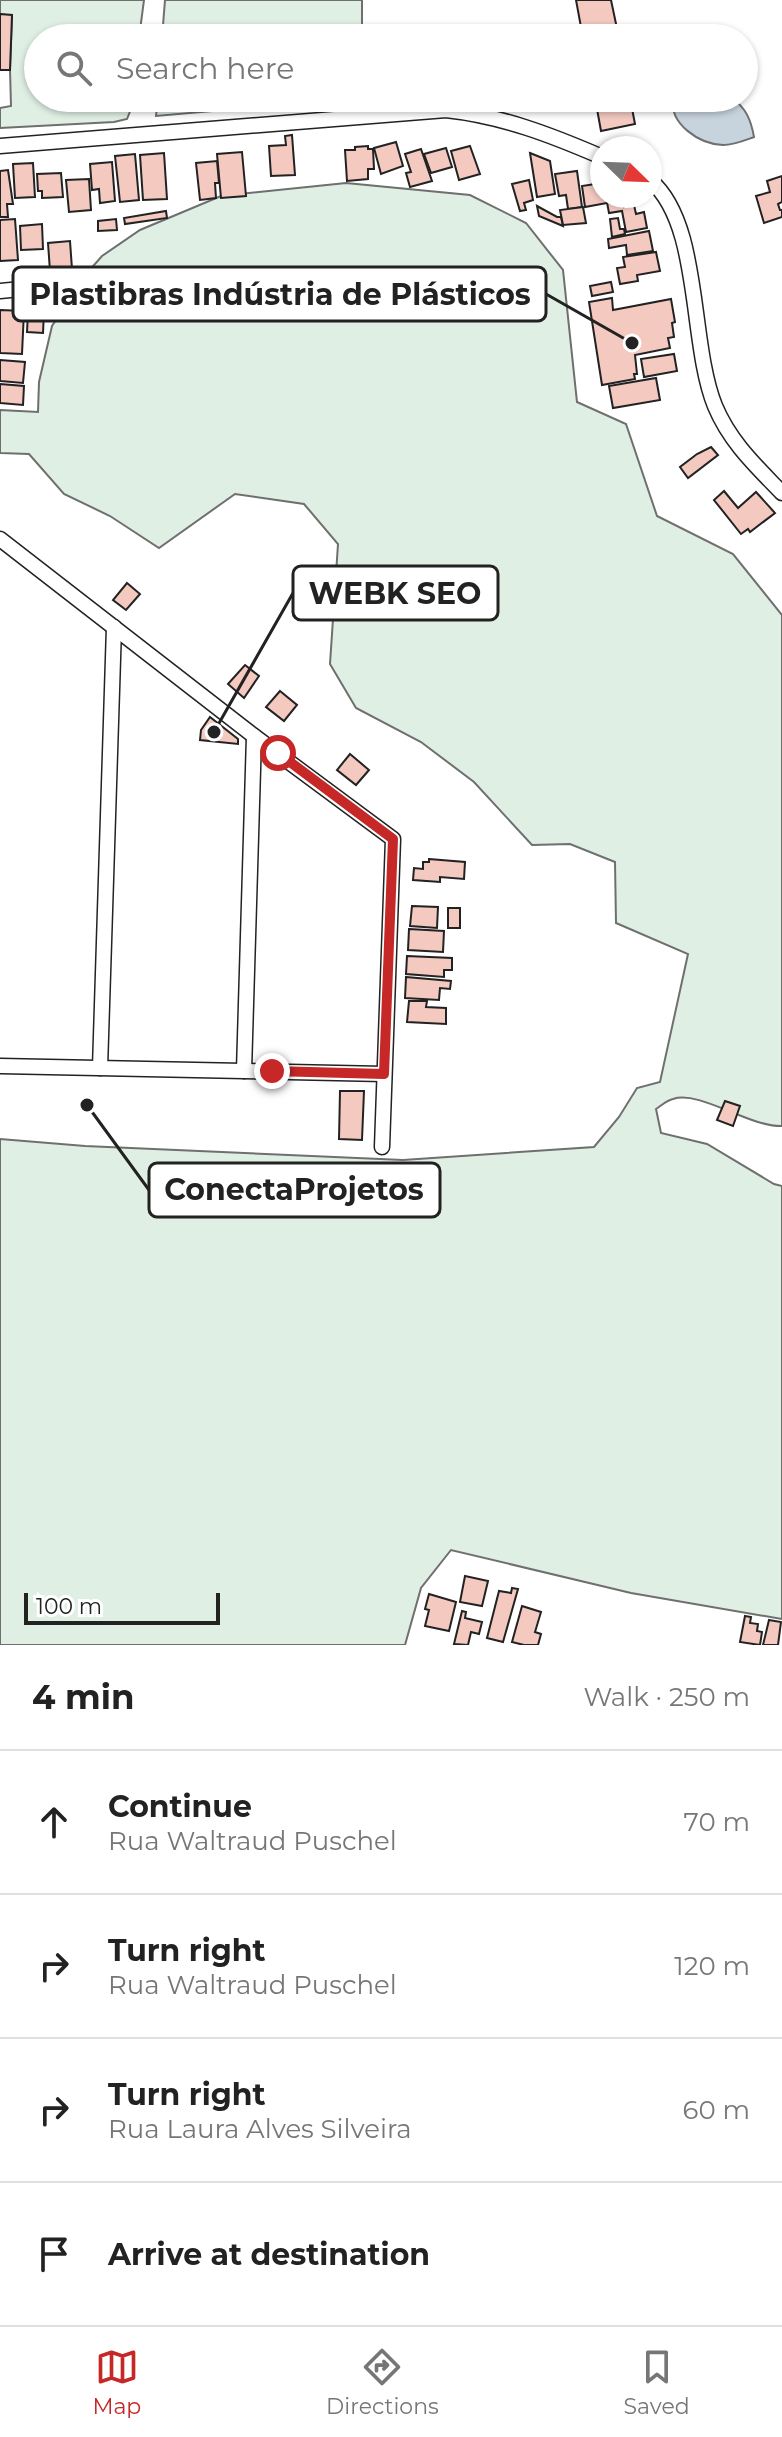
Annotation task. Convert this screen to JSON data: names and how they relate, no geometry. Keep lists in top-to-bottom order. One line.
{"places":["Plastibras Indústria de Plásticos","WEBK SEO","ConectaProjetos"],"scale_bar":"100 m","north":"bottom right","page":{"search":"Search here","scale":"100 m","heading":["4 min","Walk · 250 m"],"list":[["Continue","Rua Waltraud Puschel","70 m"],["Turn right","Rua Waltraud Puschel","120 m"],["Turn right","Rua Laura Alves Silveira","60 m"],"Arrive at destination"],"nav":["Map","Directions","Saved"]}}
